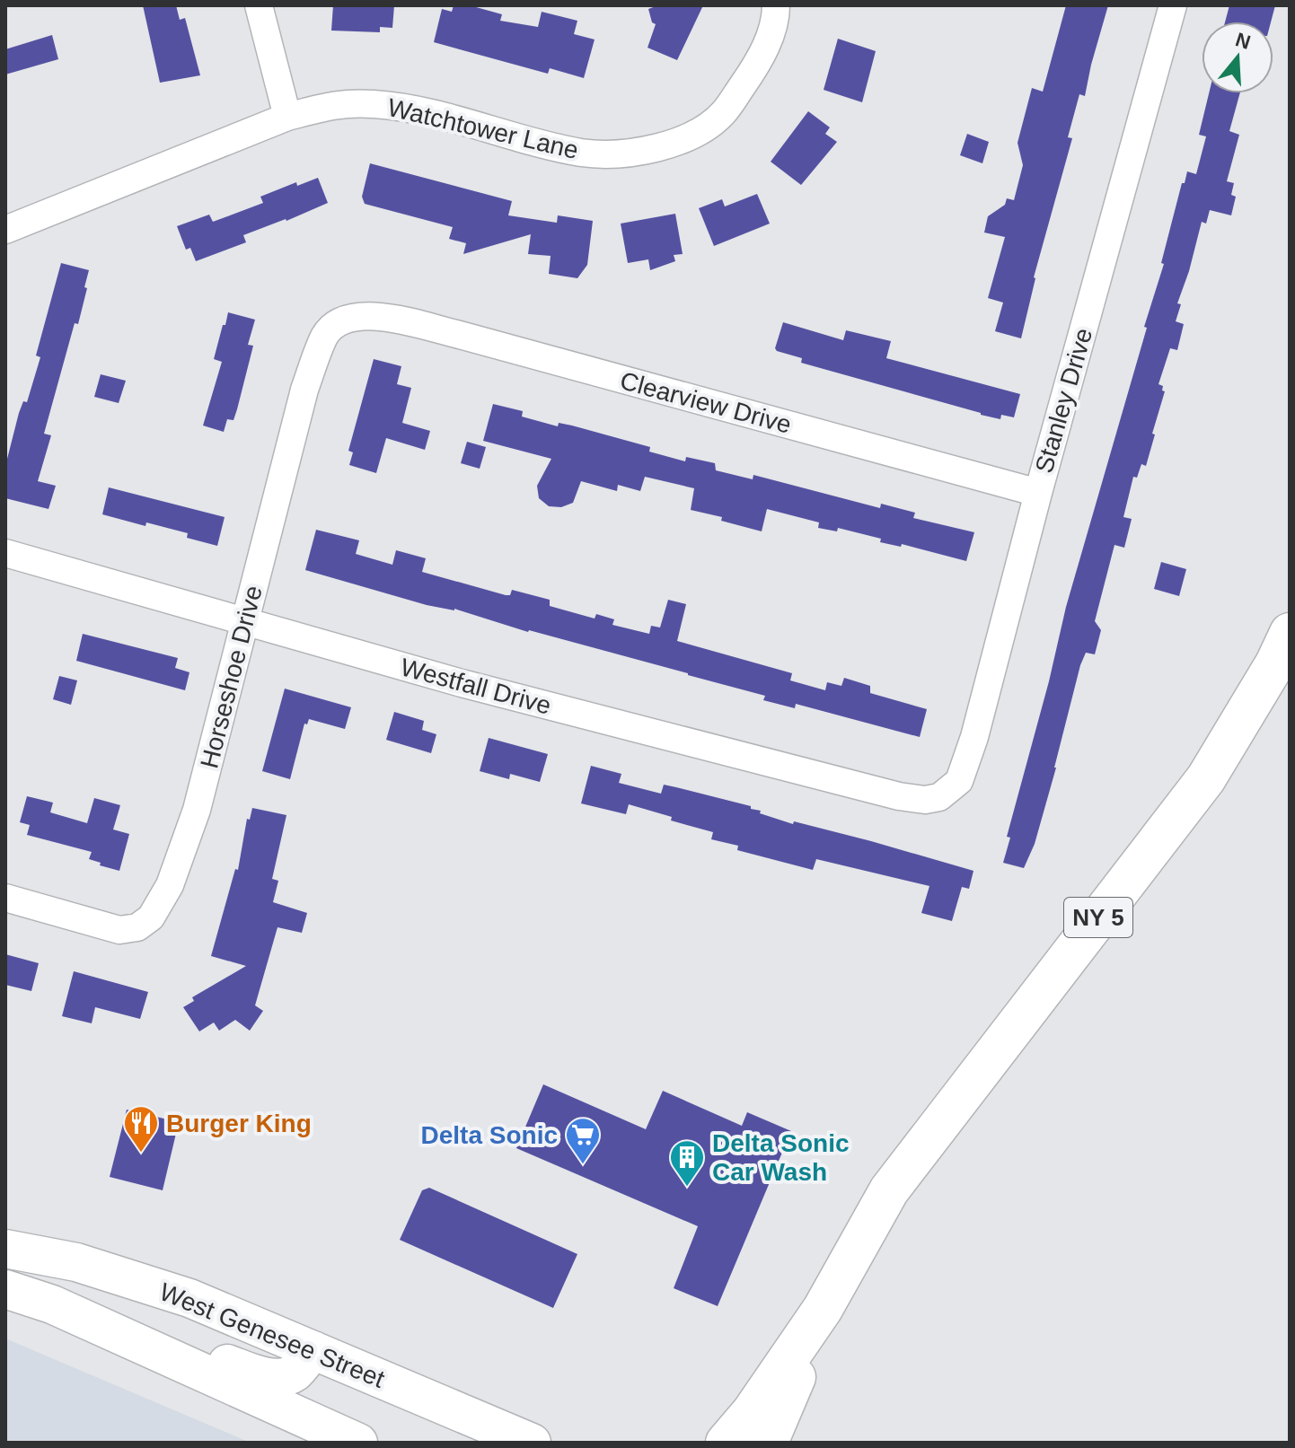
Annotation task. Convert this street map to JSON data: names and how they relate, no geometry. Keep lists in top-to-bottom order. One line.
{"streets":{"highway":["NY 5"],"main road":["West Genesee Street"],"street":["Watchtower Lane","Stanley Drive","Clearview Drive","Horseshoe Drive","Westfall Drive"]},"crossings":[["Stanley Drive","Clearview Drive"],["Stanley Drive","Westfall Drive"],["Clearview Drive","Horseshoe Drive"],["Horseshoe Drive","Westfall Drive"]],"places":{"restaurant":["Burger King"],"supermarket":["Delta Sonic"],"building":["Delta Sonic Car Wash"]},"north":"top"}
